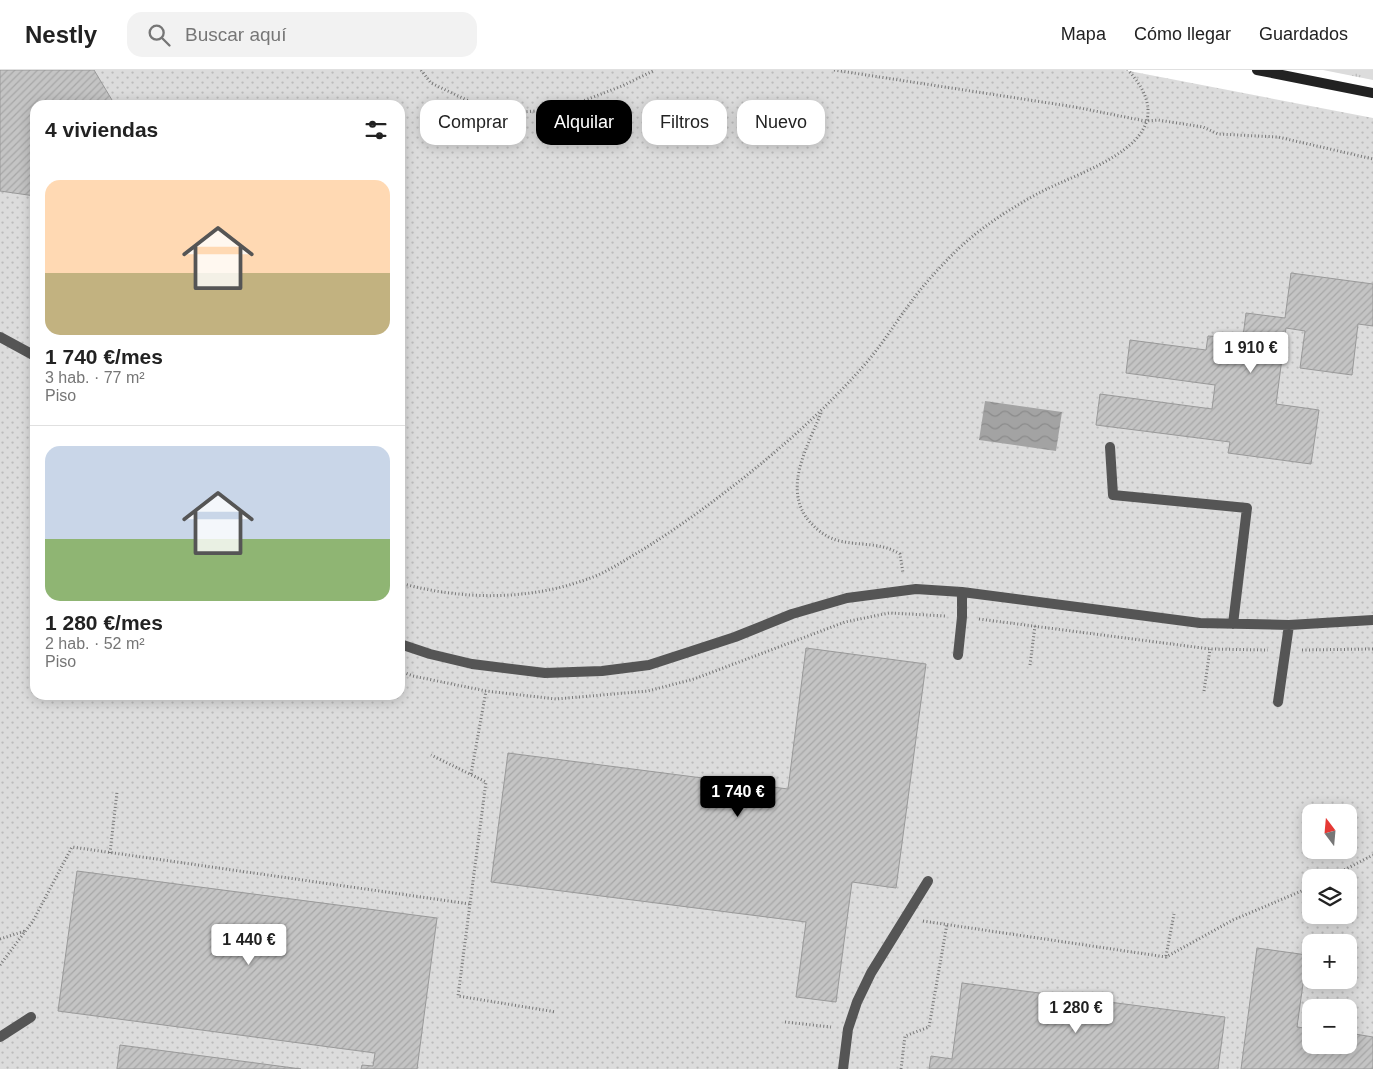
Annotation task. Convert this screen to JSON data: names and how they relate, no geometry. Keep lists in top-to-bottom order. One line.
{"north":"top","page":{"header":"Nestly","search":"Buscar aquí","nav":["Mapa","Cómo llegar","Guardados"],"chip":["Comprar","Alquilar","Filtros","Nuevo"],"heading":"4 viviendas","list":[{"name":"1 740 €/mes","note":"3 hab. · 77 m² · Piso"},{"name":"1 280 €/mes","note":"2 hab. · 52 m² · Piso"}],"price":["1 910 €","1 740 €","1 440 €","1 280 €"],"map_buttons":["+","−"]}}
